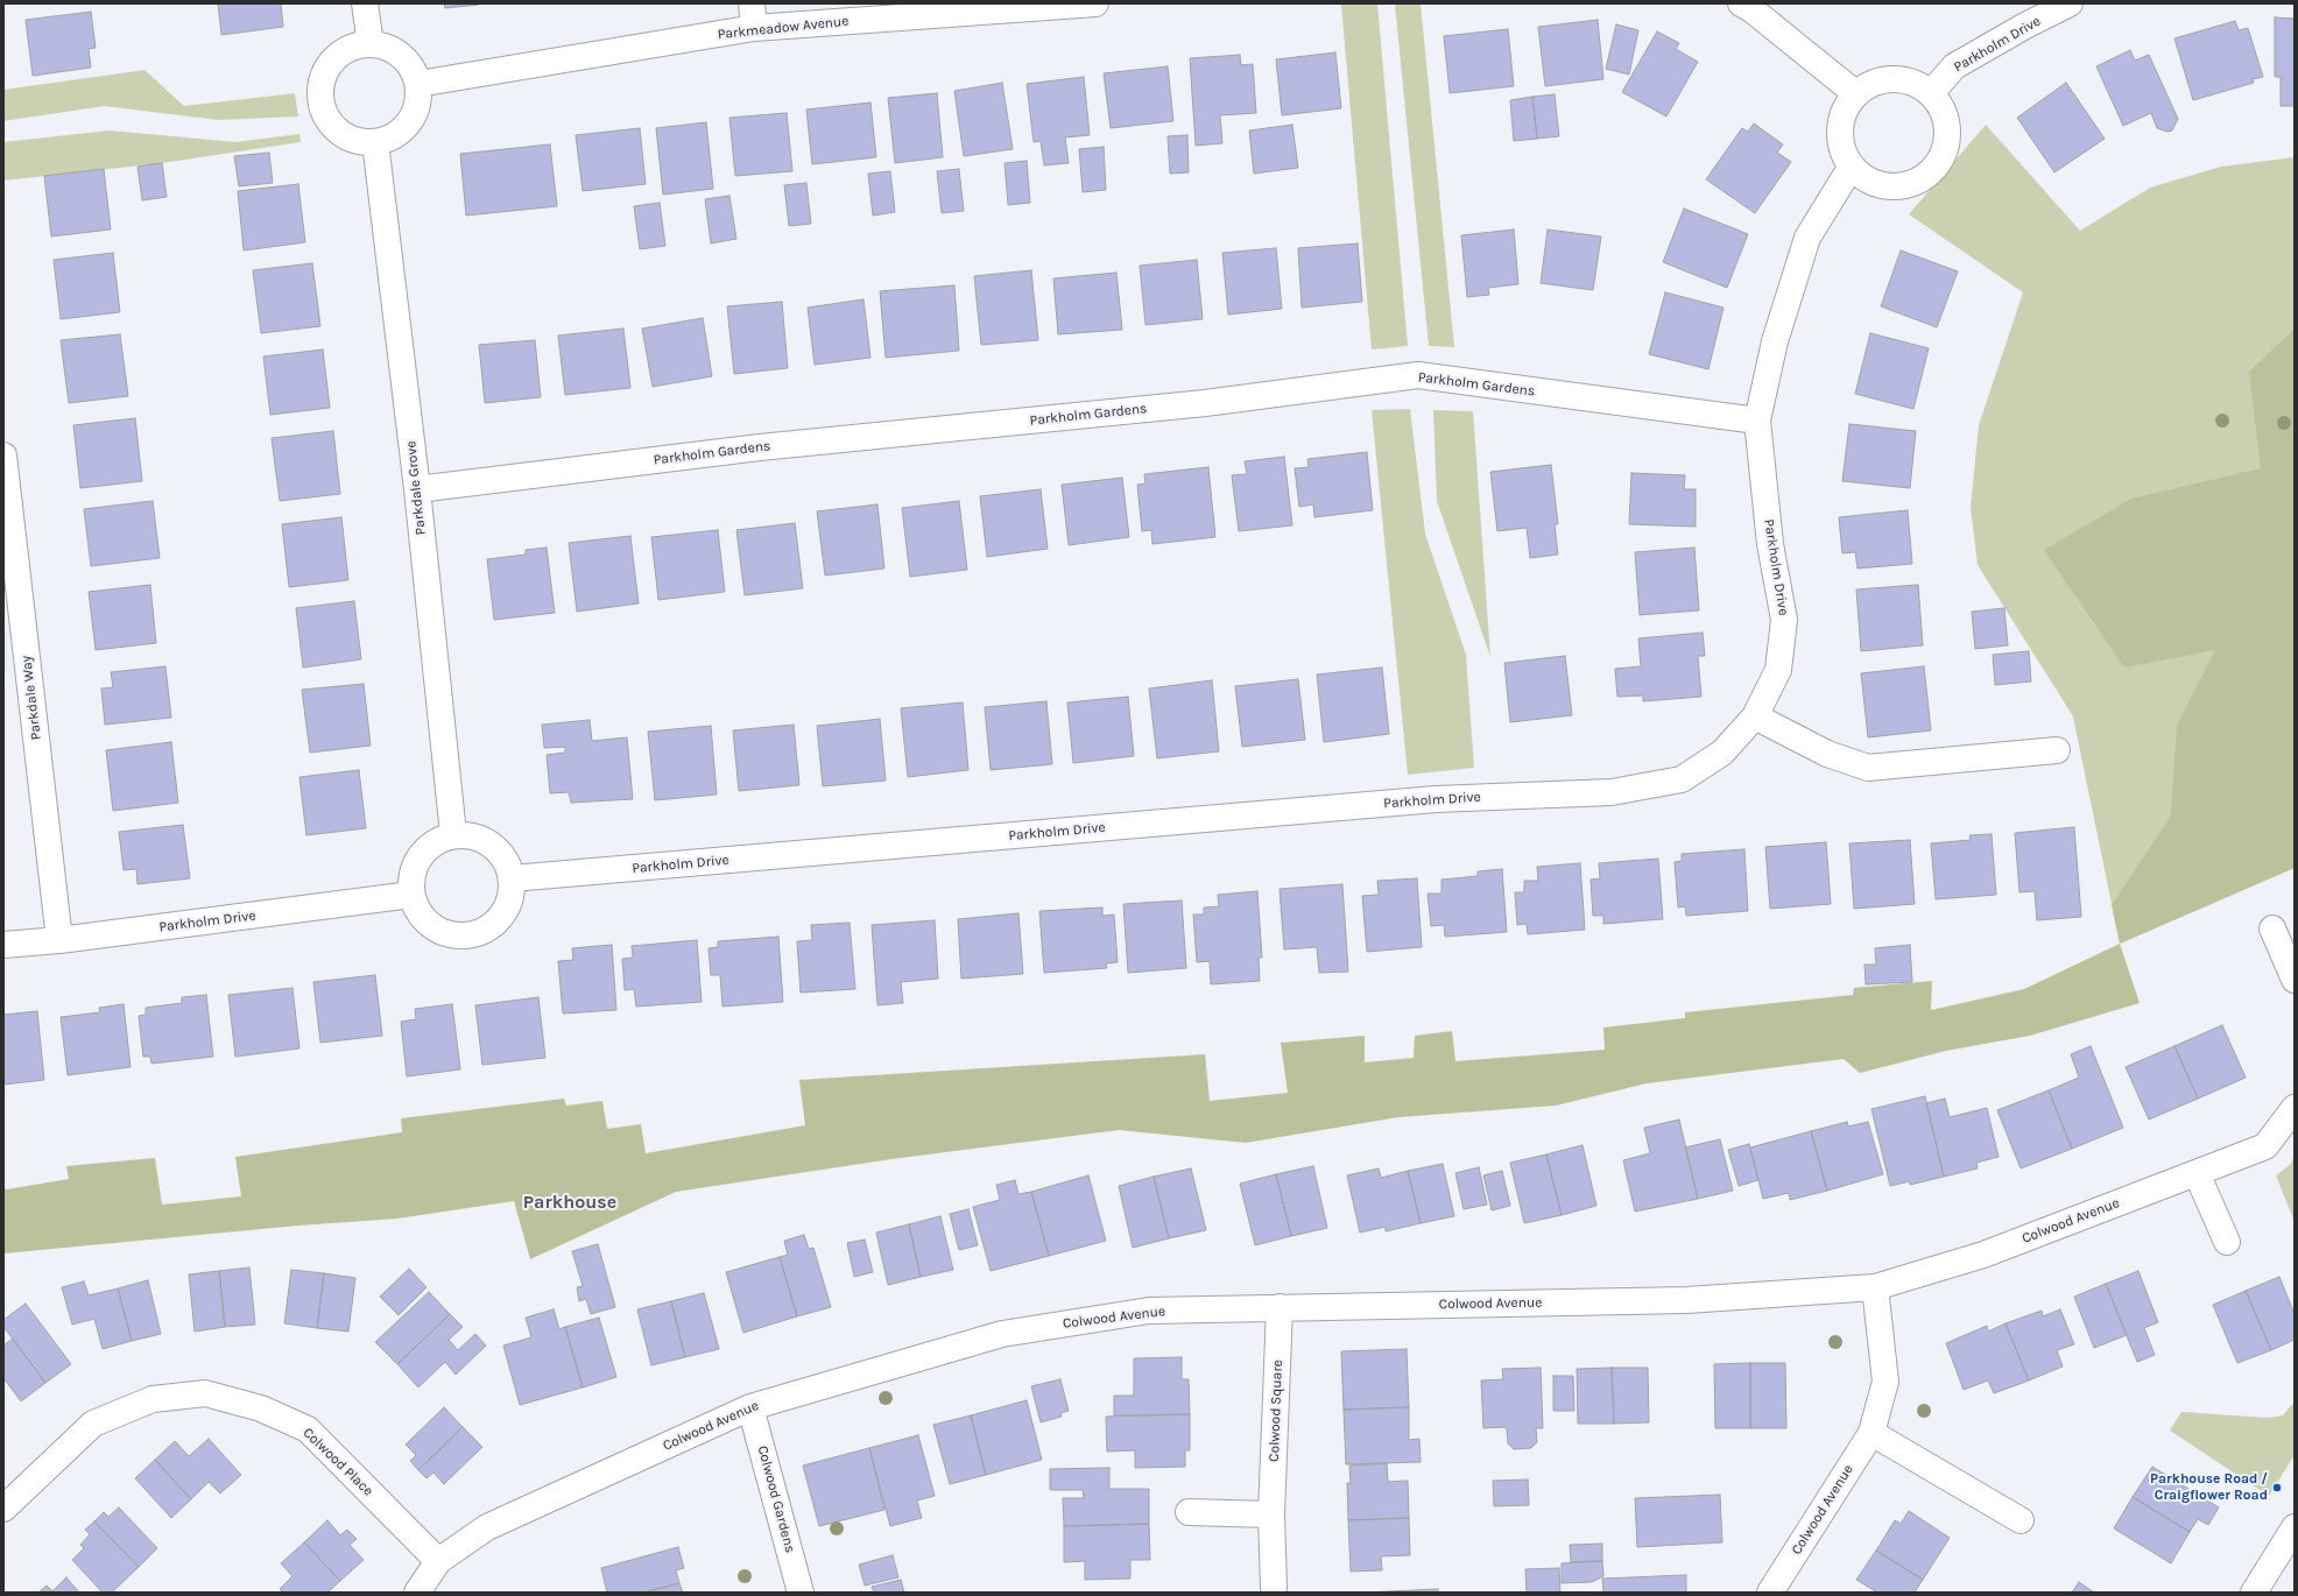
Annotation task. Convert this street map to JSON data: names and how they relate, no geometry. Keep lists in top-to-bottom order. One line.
{"streets":{"street":["Parkmeadow Avenue","Parkholm Drive","Parkholm Gardens","Parkdale Grove","Parkdale Way","Colwood Avenue","Colwood Square","Colwood Place","Colwood Gardens"]},"crossings":[["Parkmeadow Avenue","Parkdale Grove"],["Parkholm Drive","Parkholm Gardens"],["Parkholm Drive","Parkdale Grove"],["Parkholm Drive","Parkdale Way"],["Parkholm Gardens","Parkdale Grove"],["Colwood Avenue","Colwood Square"],["Colwood Avenue","Colwood Place"],["Colwood Avenue","Colwood Gardens"]],"districts":["Parkhouse"],"places":["Parkhouse Road / Craigflower Road"]}
